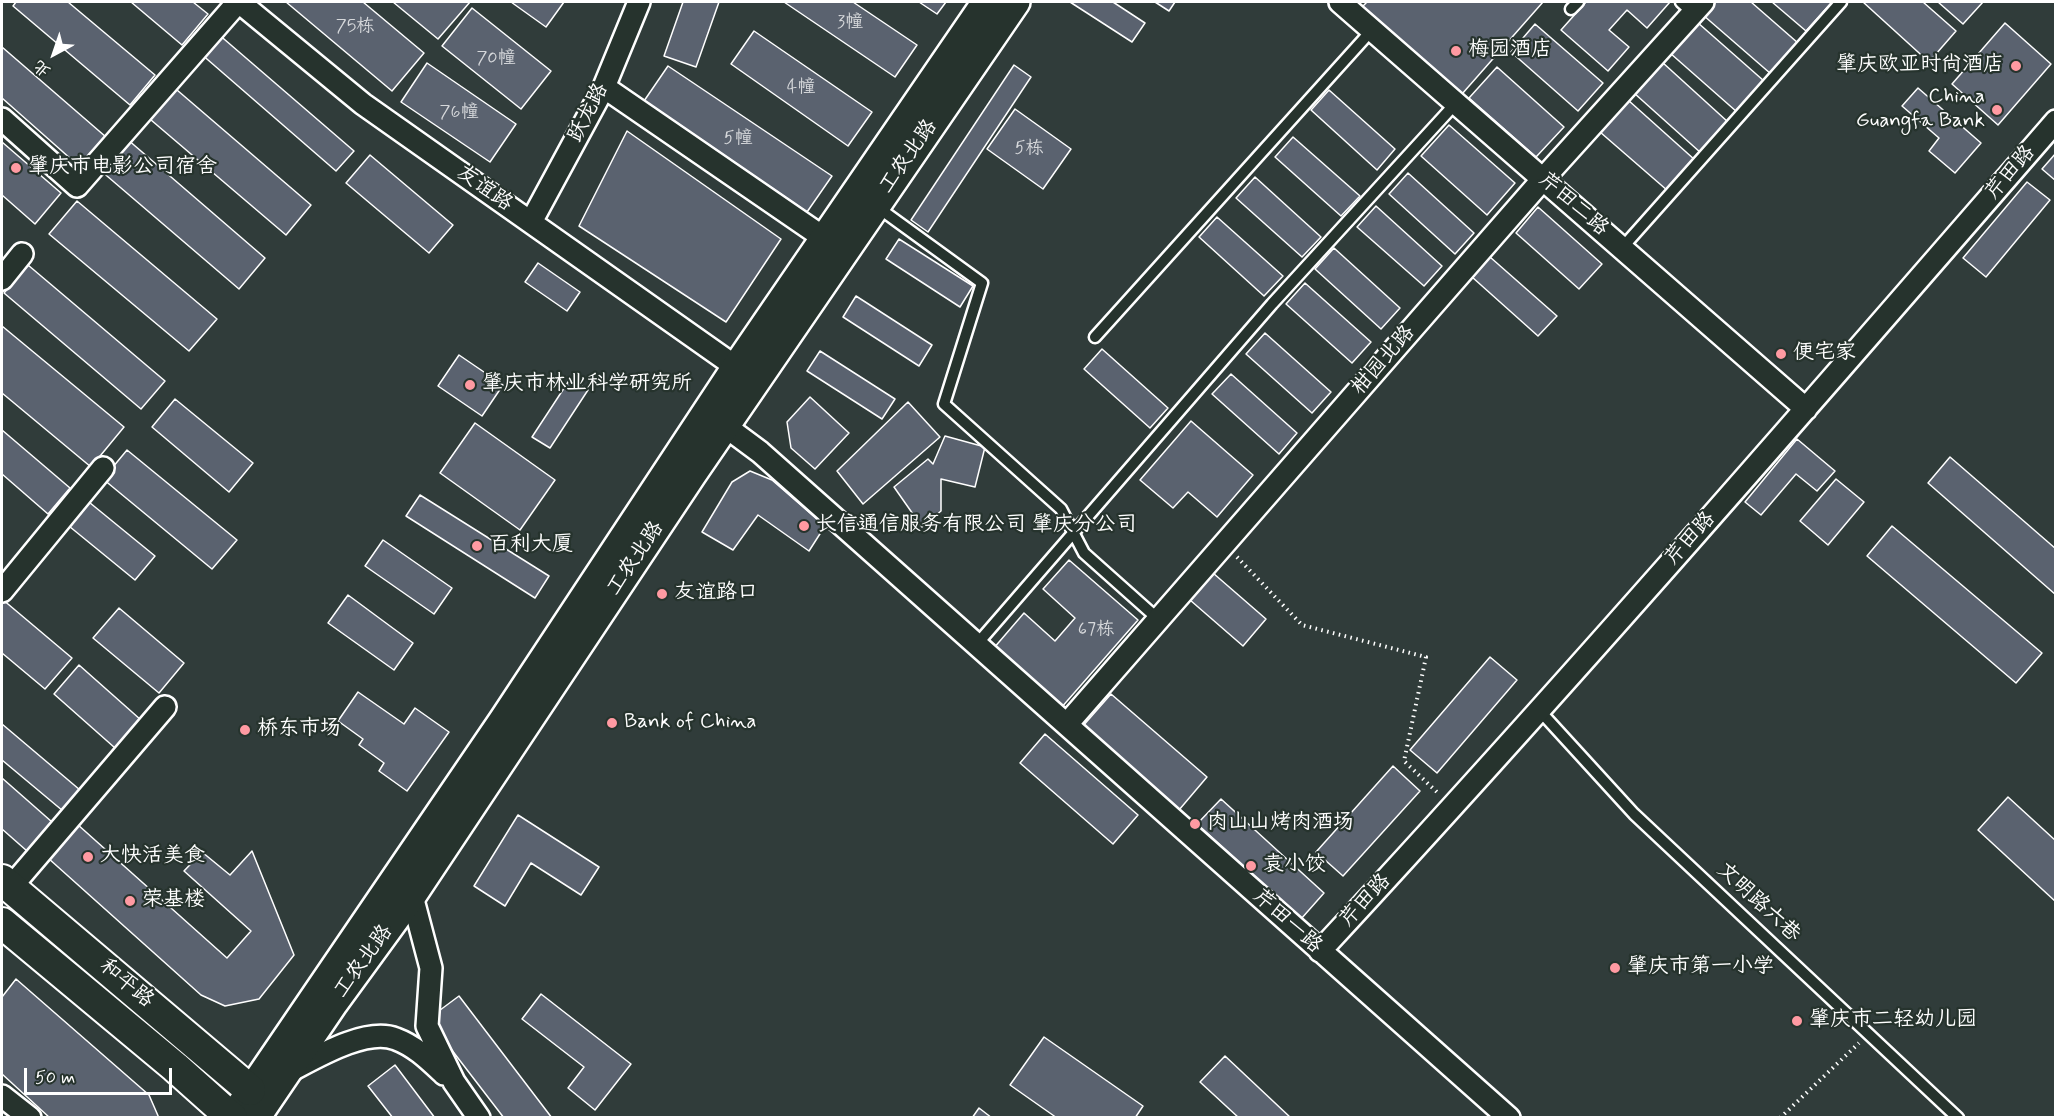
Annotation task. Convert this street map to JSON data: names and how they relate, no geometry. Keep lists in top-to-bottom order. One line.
{"streets":{"main road":["和平路"],"street":["跃龙路","工农北路","芹田路","友谊路","芹田二路","柑园北路","芹田一路"],"lane":["文明路六巷"]},"crossings":[["跃龙路","友谊路"],["工农北路","友谊路"],["工农北路","芹田一路"],["工农北路","和平路"],["芹田路","芹田二路"],["芹田路","文明路六巷"],["芹田路","芹田一路"],["芹田二路","柑园北路"],["柑园北路","芹田一路"]],"places":["梅园酒店","肇庆欧亚时尚酒店","China Guangfa Bank","肇庆市电影公司宿舍","便宅家","肇庆市林业科学研究所","长信通信服务有限公司 肇庆分公司","百利大厦","友谊路口","Bank of China","桥东市场","肉山山烤肉酒场","大快活美食","袁小饺","荣基楼","肇庆市第一小学","肇庆市二轻幼儿园"],"house_numbers":["3幢","75栋","70幢","4幢","76幢","5幢","5栋","67栋"],"scale_bar":"50 m","north":"bottom left"}
